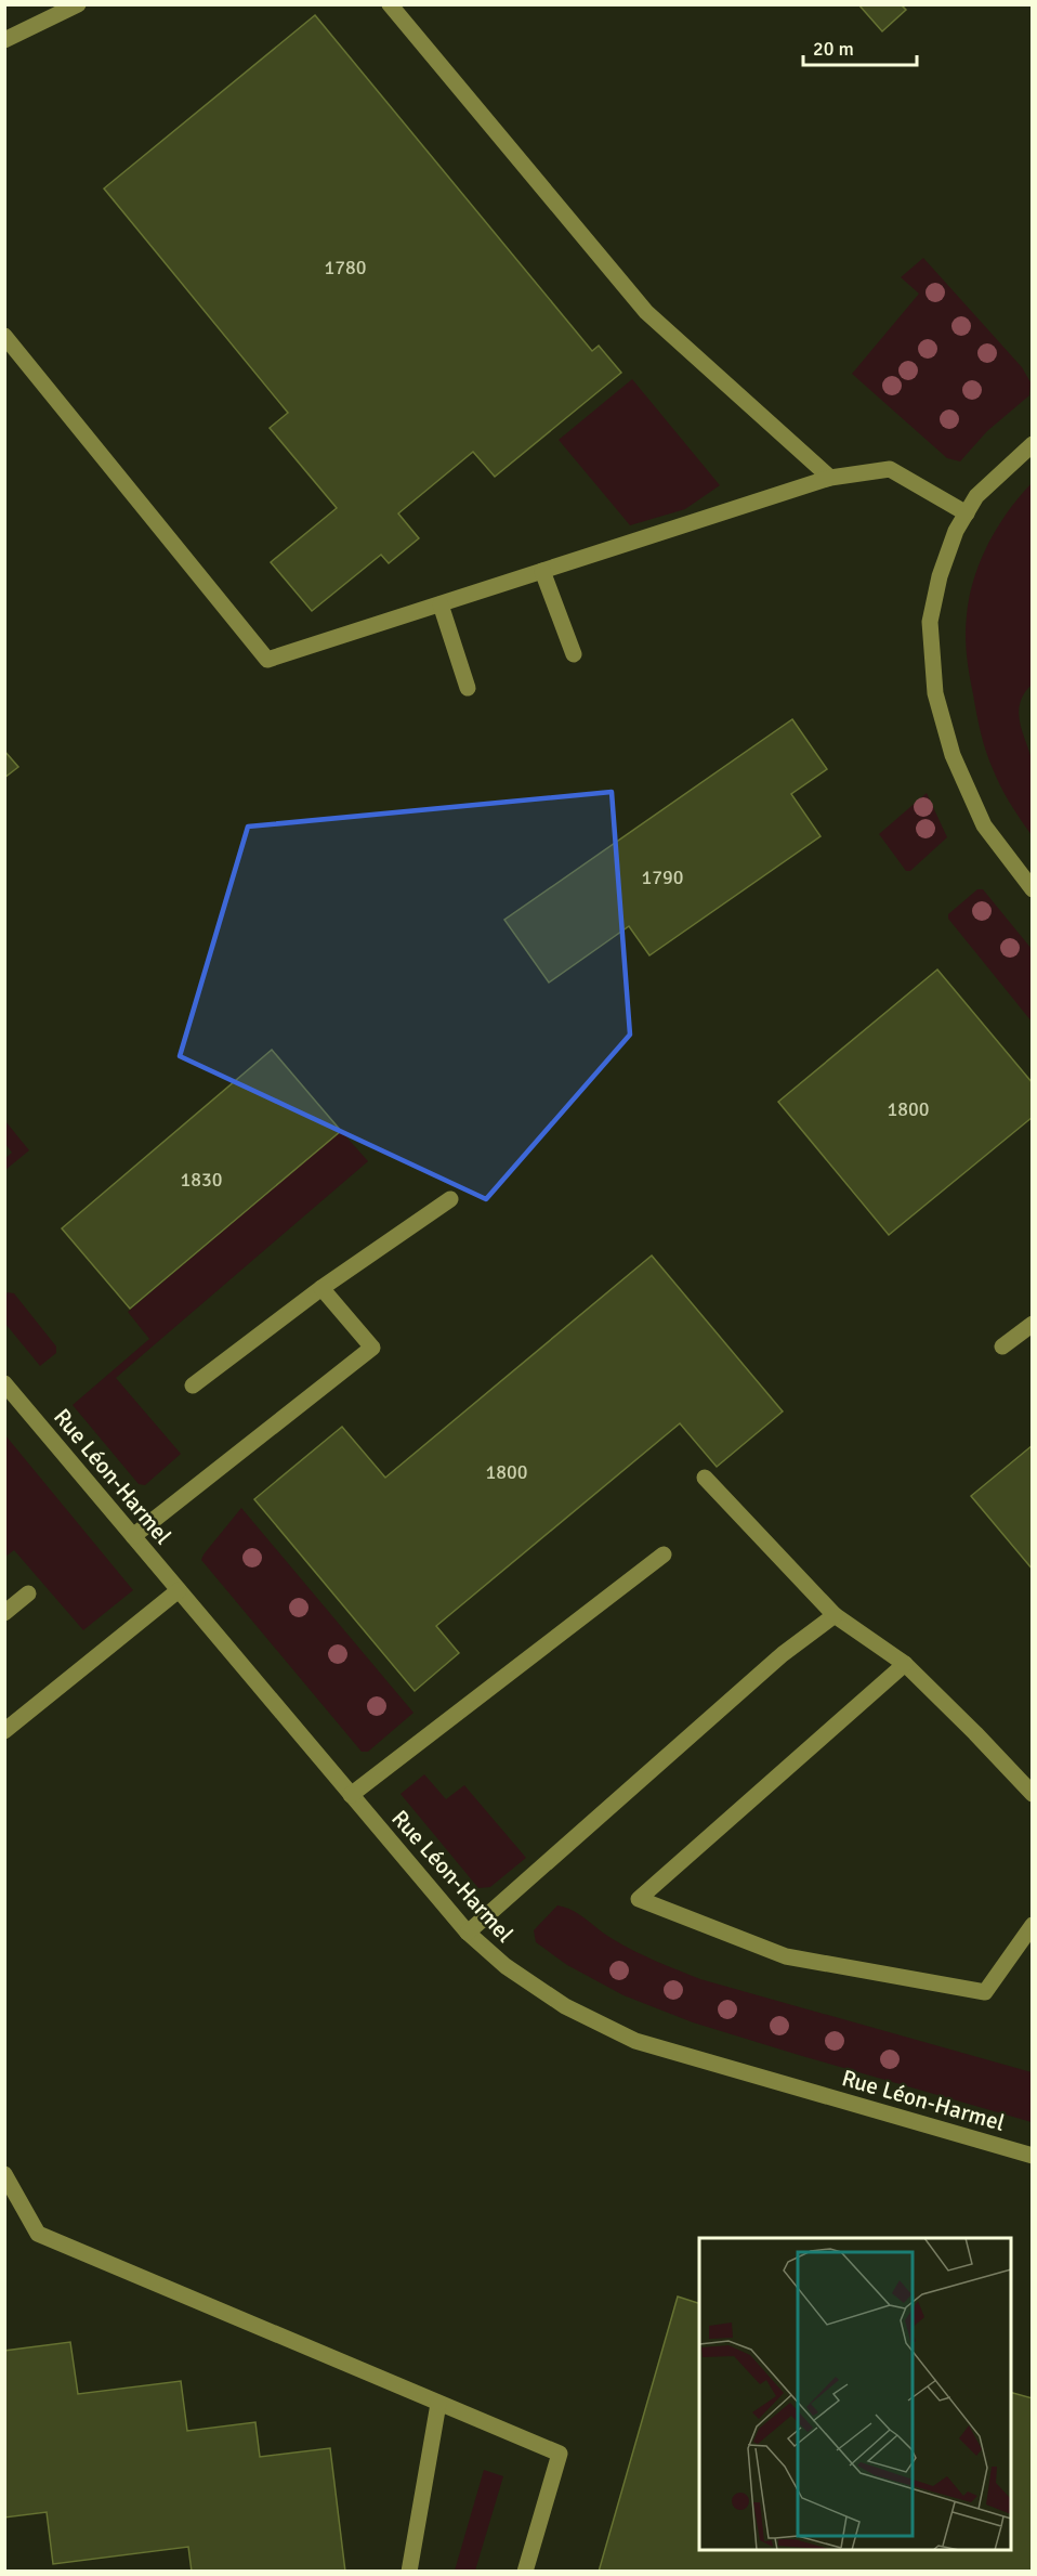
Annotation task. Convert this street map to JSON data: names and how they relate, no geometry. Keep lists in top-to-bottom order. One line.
{"streets":{"street":["Rue Léon-Harmel"]},"house_numbers":["1780","1790","1800","1830","1800"],"scale_bar":"20 m"}
